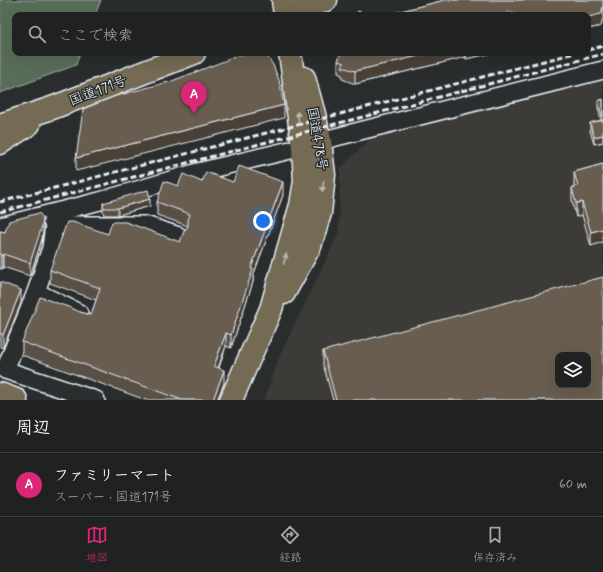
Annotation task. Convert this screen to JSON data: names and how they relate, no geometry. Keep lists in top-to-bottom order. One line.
{"streets":{"main road":["国道171号","国道478号"]},"page":{"search":"ここで検索","pins":"A","heading":"周辺","list":[{"mark":"A","name":"ファミリーマート","note":"スーパー · 国道171号","value":"60 m"}],"nav":["地図","経路","保存済み"]}}
